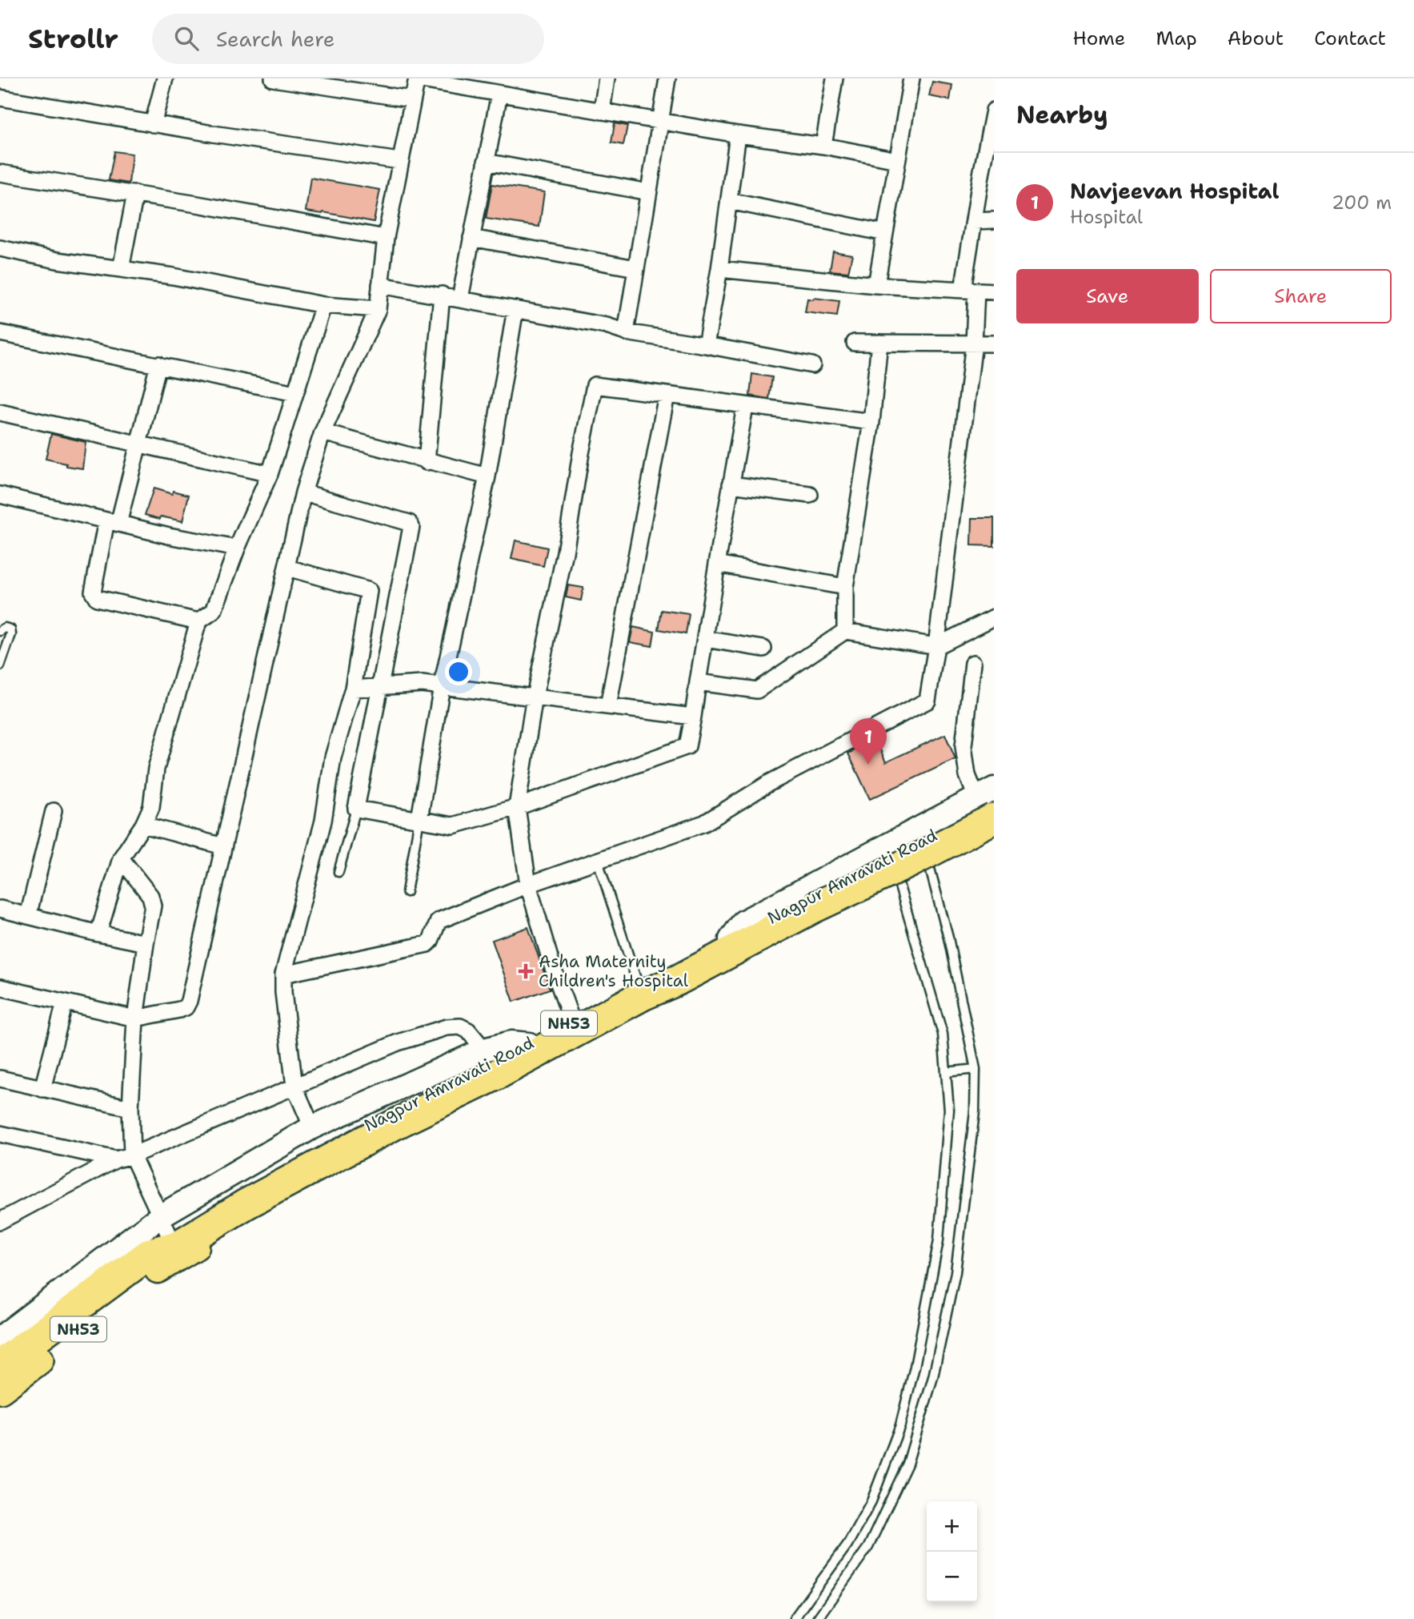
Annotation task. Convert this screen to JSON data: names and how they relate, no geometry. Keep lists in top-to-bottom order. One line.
{"streets":{"highway":["Nagpur Amravati Road","NH53"]},"places":{"health":["Asha Maternity Children's Hospital"]},"page":{"header":"Strollr","search":"Search here","nav":["Home","Map","About","Contact"],"heading":"Nearby","list":[{"mark":"1","name":"Navjeevan Hospital","note":"Hospital","value":"200 m"}],"buttons":["Save","Share"],"pins":"1","map_buttons":["+","−"]}}
